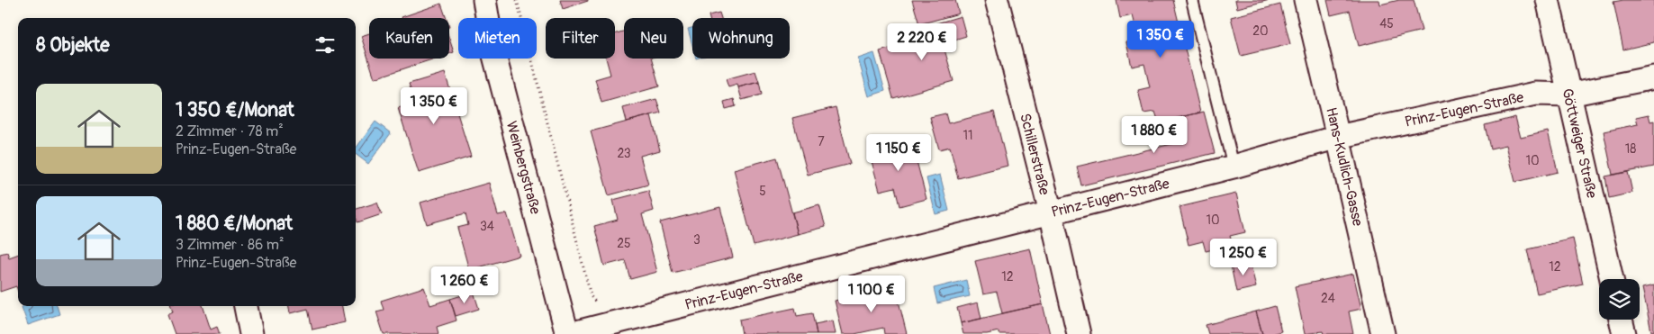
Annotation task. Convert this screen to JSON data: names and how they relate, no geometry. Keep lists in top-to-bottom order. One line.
{"streets":{"street":["Prinz-Eugen-Straße","Göttweiger Straße","Schillerstraße","Hans-Kudlich-Gasse","Weinbergstraße"]},"crossings":[["Prinz-Eugen-Straße","Göttweiger Straße"],["Prinz-Eugen-Straße","Schillerstraße"],["Prinz-Eugen-Straße","Hans-Kudlich-Gasse"],["Prinz-Eugen-Straße","Weinbergstraße"]],"house_numbers":["45","20","11","7","18","23","10","5","10","34","3","25","12","12","24"],"page":{"chip":["Kaufen","Mieten","Filter","Neu","Wohnung"],"heading":"8 Objekte","price":["1 350 €","2 220 €","1 350 €","1 880 €","1 150 €","1 250 €","1 260 €","1 100 €"],"list":[{"name":"1 350 €/Monat","note":"2 Zimmer · 78 m² · Prinz-Eugen-Straße"},{"name":"1 880 €/Monat","note":"3 Zimmer · 86 m² · Prinz-Eugen-Straße"}]}}
